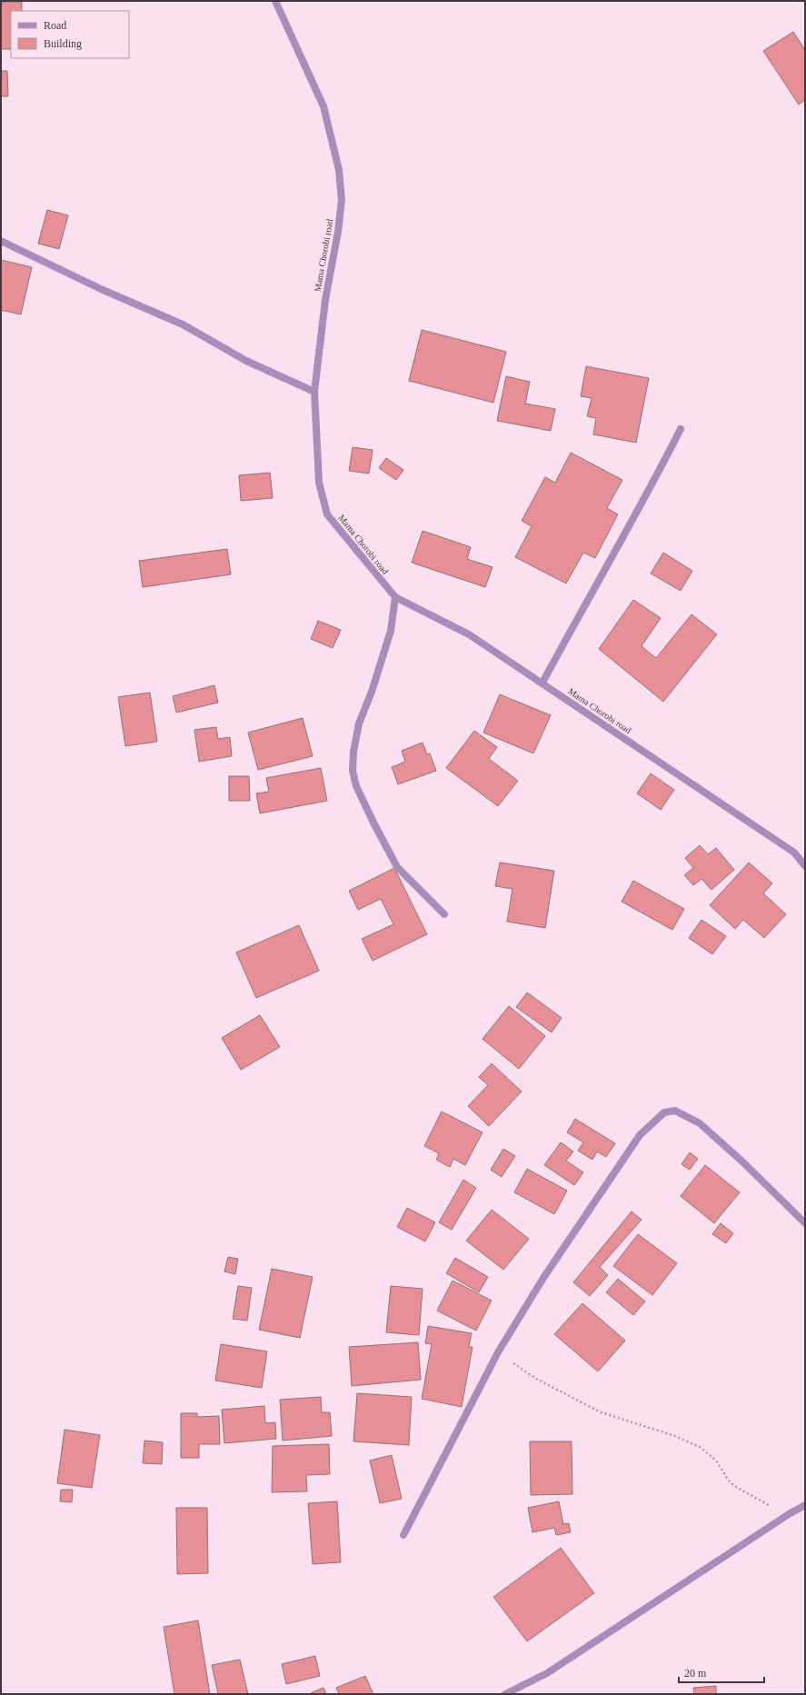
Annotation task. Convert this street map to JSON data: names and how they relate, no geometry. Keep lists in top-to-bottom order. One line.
{"streets":{"street":["Mama Chorobi road"]},"legend":["Road","Building"],"scale_bar":"20 m"}
